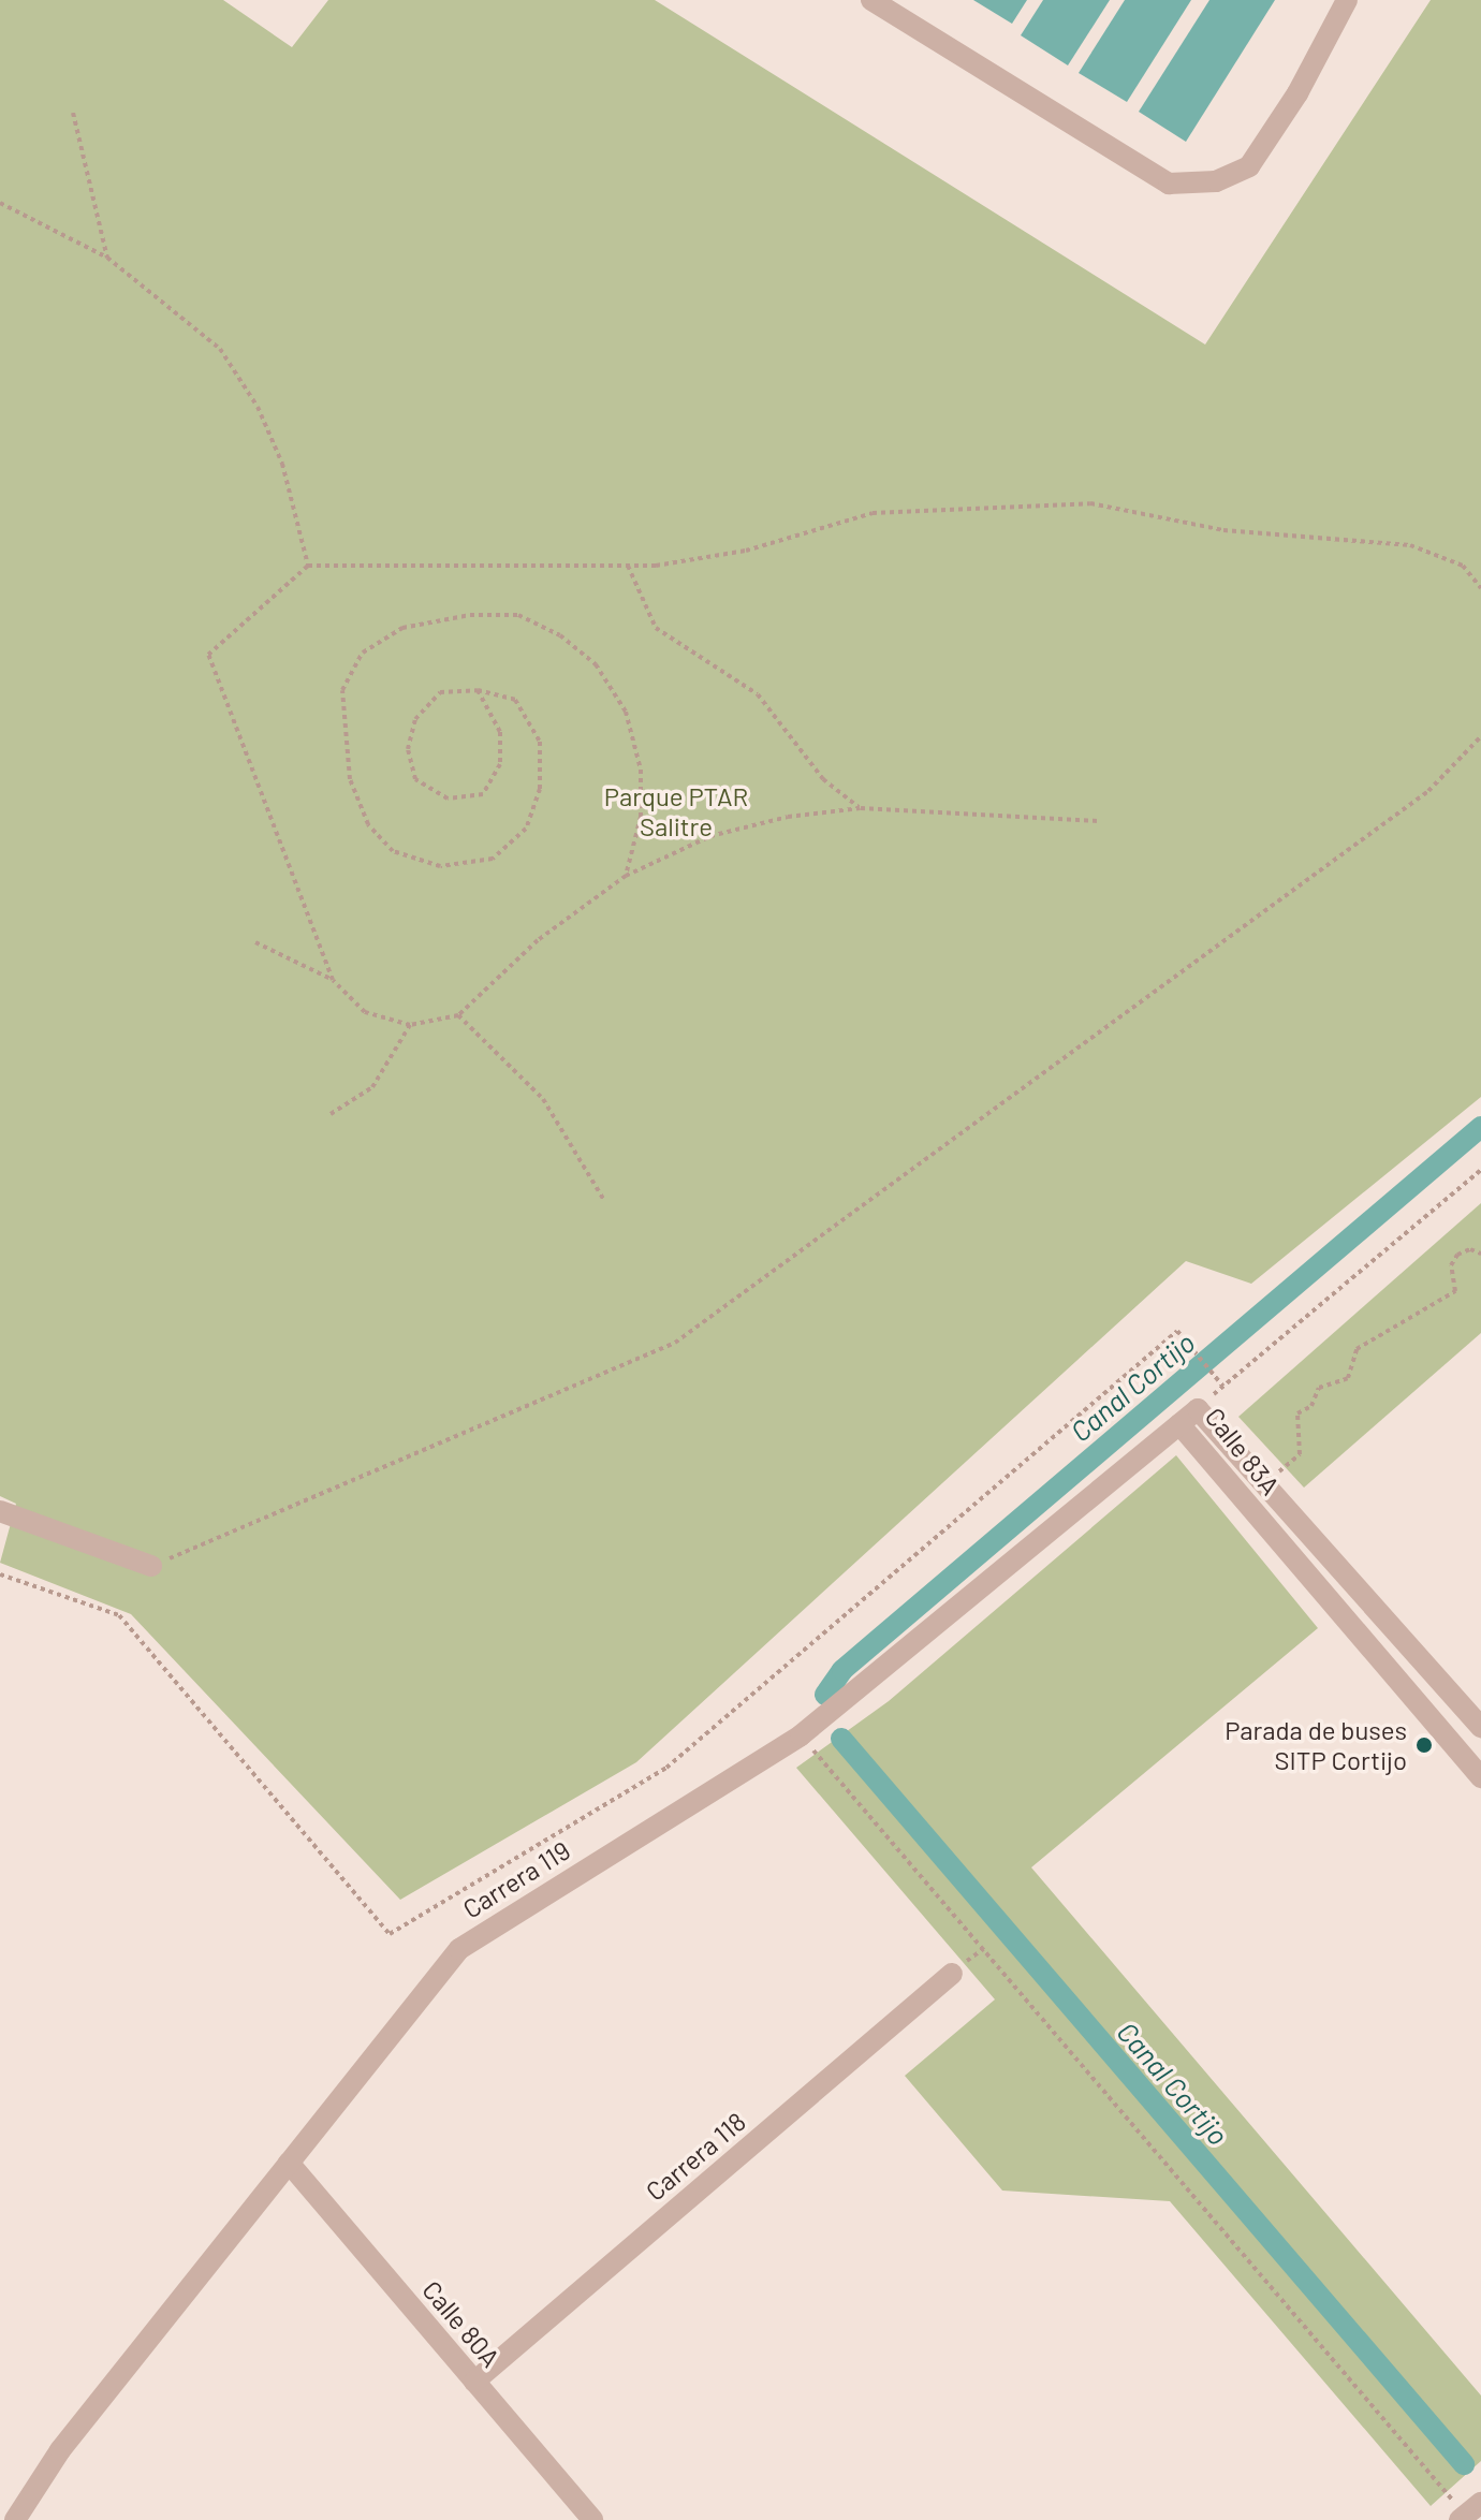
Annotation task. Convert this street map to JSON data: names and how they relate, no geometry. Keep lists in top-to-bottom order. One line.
{"streets":{"street":["Calle 83A","Carrera 119","Carrera 118","Calle 80A"]},"crossings":[["Calle 83A","Carrera 119"],["Carrera 119","Calle 80A"],["Carrera 118","Calle 80A"]],"water":["Canal Cortijo"],"parks":["Parque PTAR Salitre"],"places":["Parada de buses SITP Cortijo"]}
